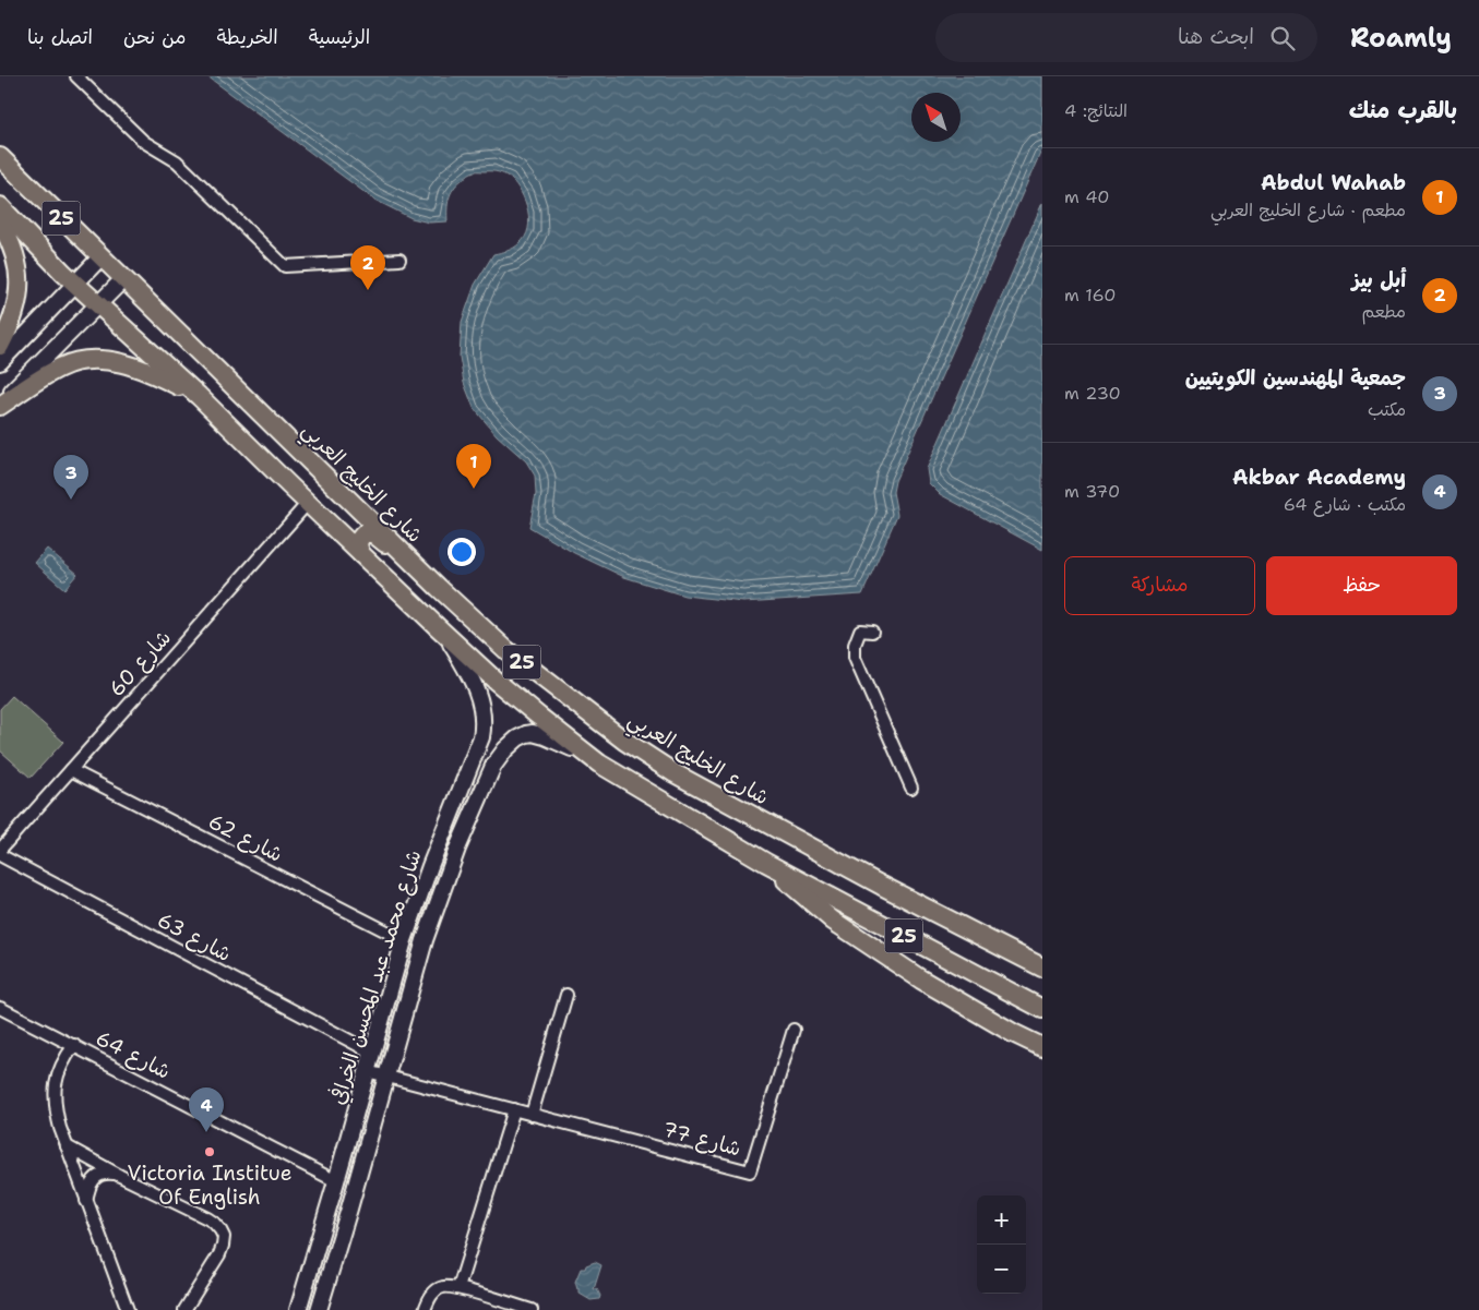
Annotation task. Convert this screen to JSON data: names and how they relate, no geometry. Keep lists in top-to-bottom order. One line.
{"streets":{"main road":["25","شارع الخليج العربي","شارع محمد عبد المحسن الخرافي"],"street":["شارع 60","شارع 62","شارع 63","شارع 64","شارع 77"]},"crossings":[["25","شارع 60"],["25","شارع محمد عبد المحسن الخرافي"],["شارع 60","شارع 62"],["شارع 62","شارع محمد عبد المحسن الخرافي"],["شارع 63","شارع محمد عبد المحسن الخرافي"],["شارع محمد عبد المحسن الخرافي","شارع 64"],["شارع محمد عبد المحسن الخرافي","شارع 77"]],"places":["Victoria Institue Of English"],"north":"top left","page":{"header":"Roamly","search":"ابحث هنا","nav":["الرئيسية","الخريطة","من نحن","اتصل بنا"],"heading":["بالقرب منك","النتائج: 4"],"list":[{"mark":"1","name":"Abdul Wahab","note":"مطعم · شارع الخليج العربي","value":"40 m"},{"mark":"2","name":"أبل بيز","note":"مطعم","value":"160 m"},{"mark":"3","name":"جمعية المهندسين الكويتيين","note":"مكتب","value":"230 m"},{"mark":"4","name":"Akbar Academy","note":"مكتب · شارع 64","value":"370 m"}],"pins":["2","1","3","4"],"buttons":["حفظ","مشاركة"],"map_buttons":["+","−"]}}
